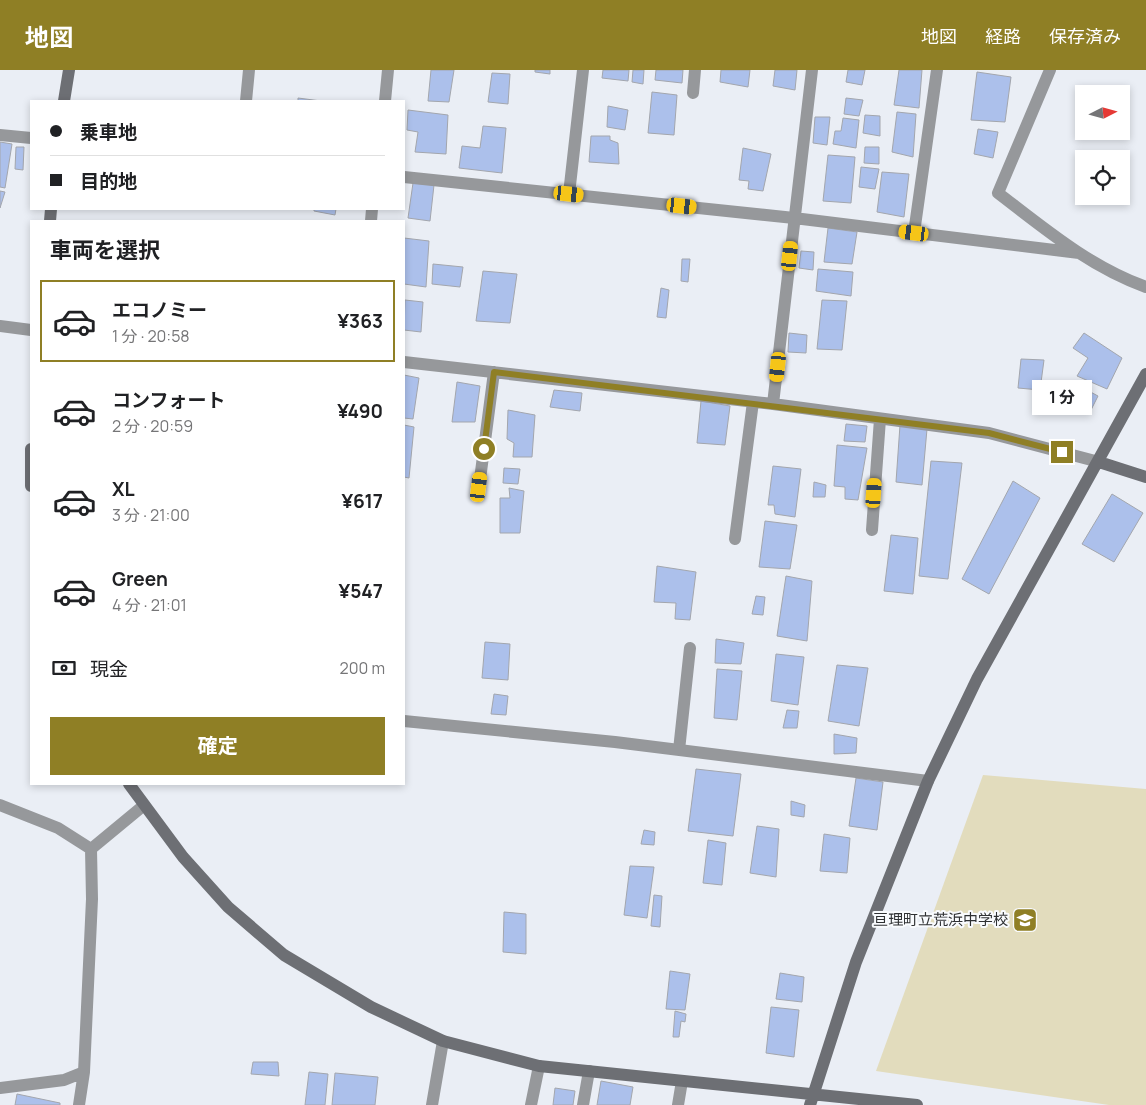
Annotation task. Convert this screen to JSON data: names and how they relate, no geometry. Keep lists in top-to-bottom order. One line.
{"places":{"school or university":["亘理町立荒浜中学校"]},"north":"right","page":{"header":"地図","nav":["地図","経路","保存済み"],"banner":["乗車地","目的地"],"heading":"車両を選択","list":[{"name":"エコノミー","note":"1 分 · 20:58","value":"¥363"},{"name":"コンフォート","note":"2 分 · 20:59","value":"¥490"},{"name":"XL","note":"3 分 · 21:00","value":"¥617"},{"name":"Green","note":"4 分 · 21:01","value":"¥547"}],"bubble":"1 分","pay":["現金","200 m"],"buttons":"確定"}}
